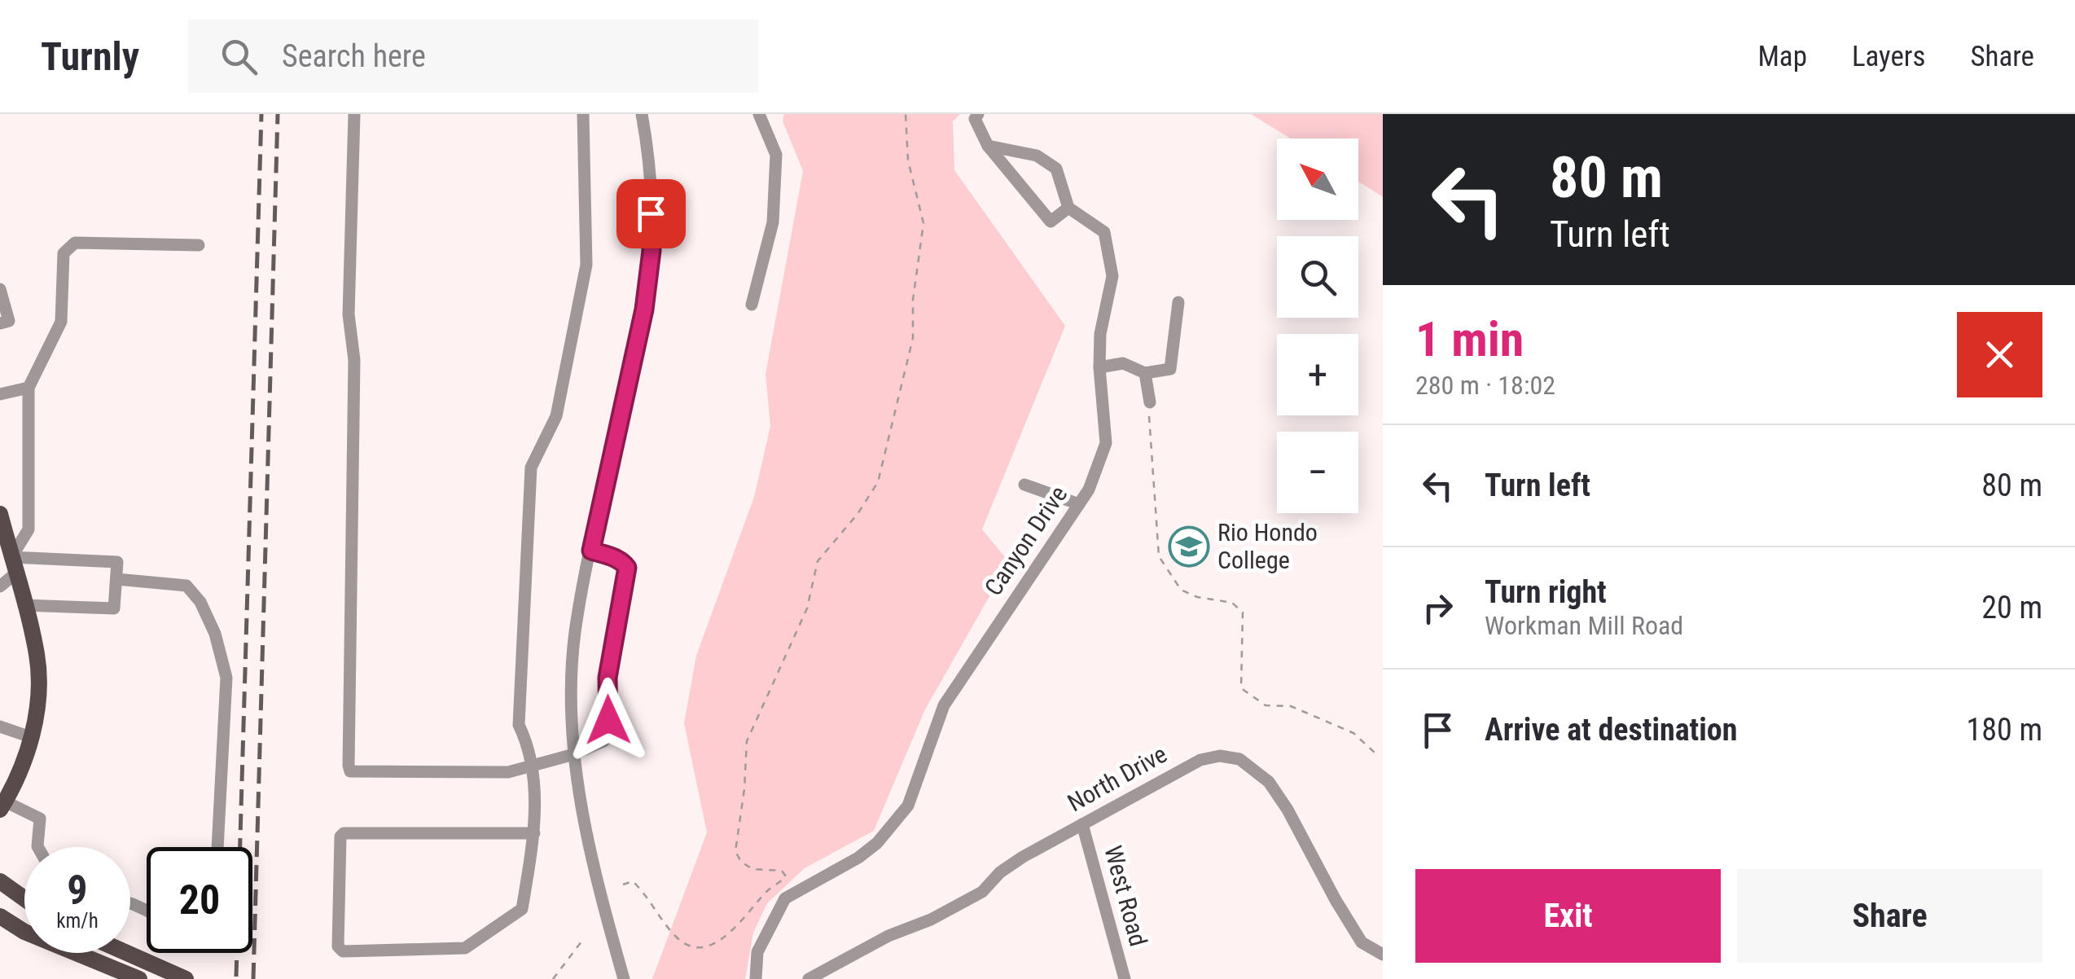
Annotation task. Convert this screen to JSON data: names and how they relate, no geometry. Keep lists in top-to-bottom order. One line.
{"streets":{"street":["Canyon Drive","North Drive","West Road"]},"crossings":[["North Drive","West Road"]],"places":{"school or university":["Rio Hondo College"]},"north":"top left","page":{"header":"Turnly","search":"Search here","nav":["Map","Layers","Share"],"turn":["80 m","Turn left"],"map_buttons":["+","−"],"heading":["1 min","280 m · 18:02"],"list":[{"name":"Turn left","value":"80 m"},{"name":"Turn right","note":"Workman Mill Road","value":"20 m"},{"name":"Arrive at destination","value":"180 m"}],"speed":"9 km/h","limit":"20","buttons":["Exit","Share"]}}
